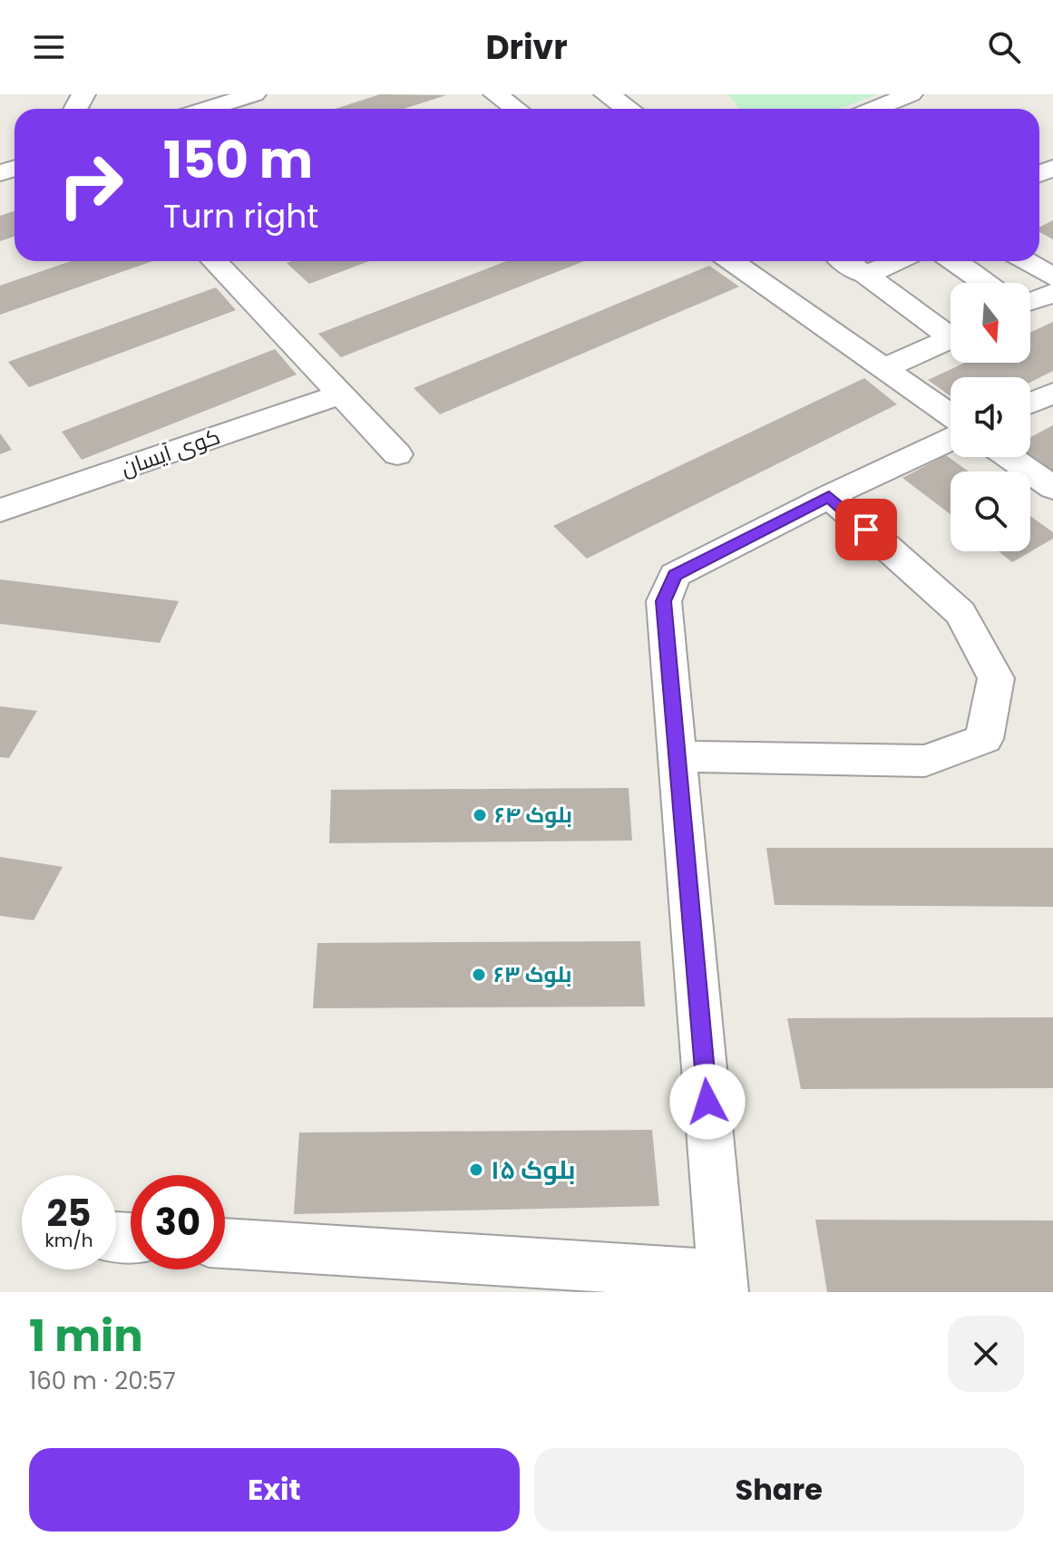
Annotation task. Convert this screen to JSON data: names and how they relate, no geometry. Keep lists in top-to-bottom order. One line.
{"streets":{"street":["کوی آیسان"]},"places":["بلوک ۶۴","بلوک ۶۳","بلوک ۱۵"],"north":"bottom","page":{"header":"Drivr","turn":["150 m","Turn right"],"speed":"25 km/h","limit":"30","heading":["1 min","160 m · 20:57"],"buttons":["Exit","Share"]}}
